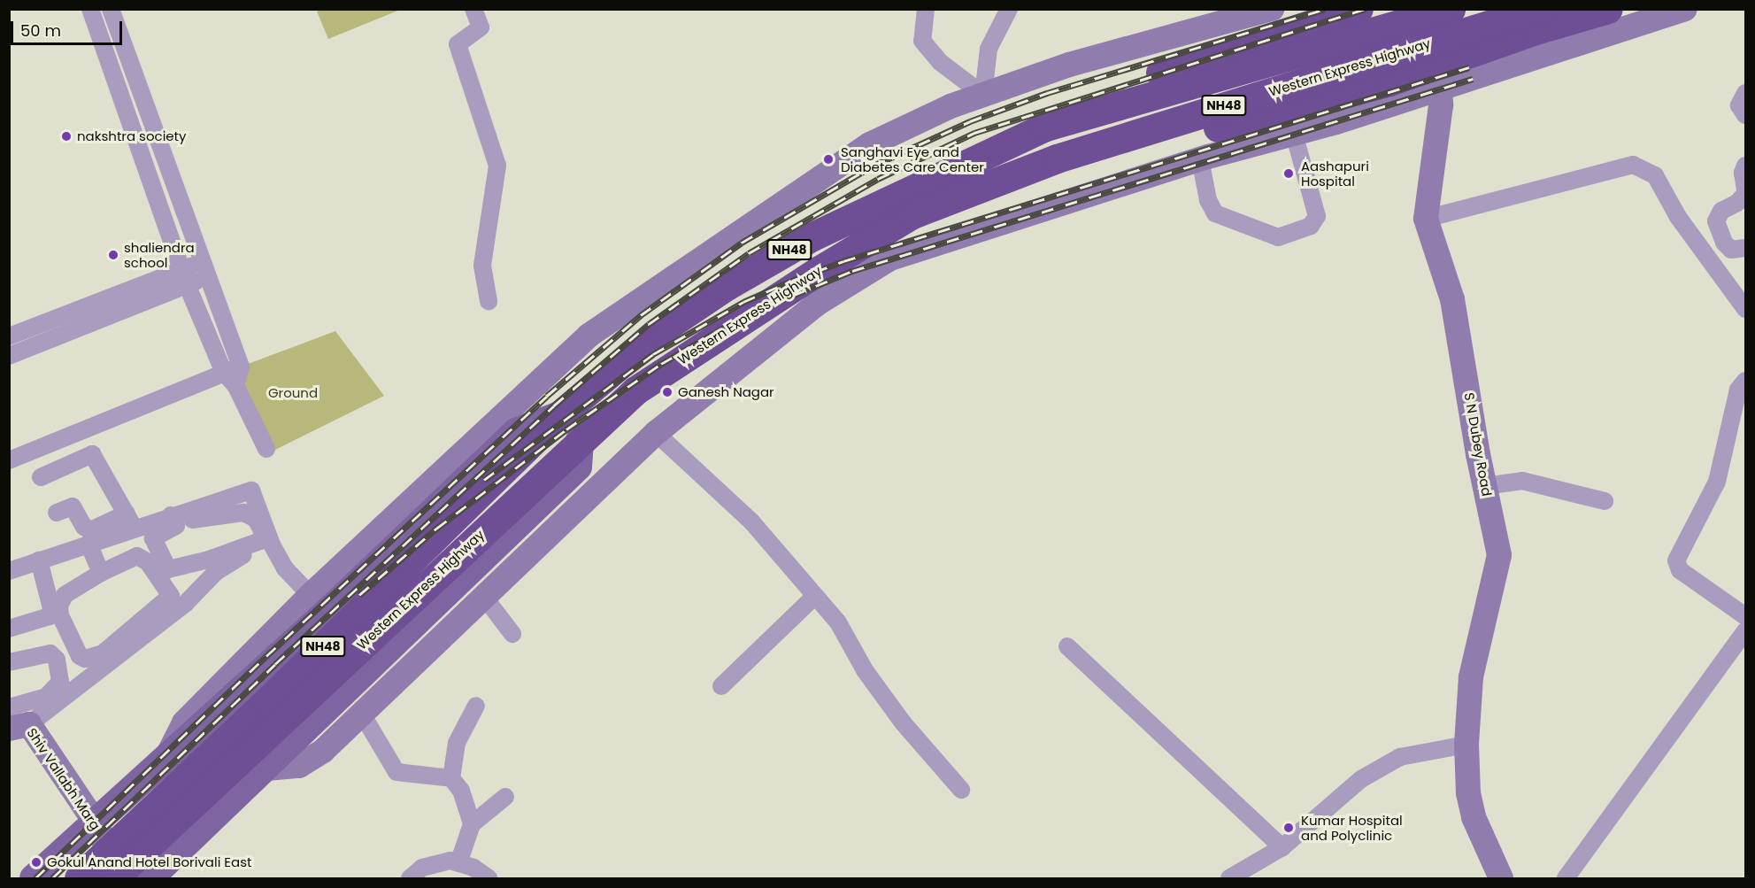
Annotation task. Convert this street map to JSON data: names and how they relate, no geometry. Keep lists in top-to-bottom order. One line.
{"streets":{"highway":["Western Express Highway","NH48"],"street":["S N Dubey Road","Shiv Vallabh Marg"]},"parks":["Ground"],"places":["nakshtra society","Sanghavi Eye and Diabetes Care Center","Aashapuri Hospital","shaliendra school","Ganesh Nagar","Kumar Hospital and Polyclinic","Gokul Anand Hotel Borivali East"],"scale_bar":"50 m"}
